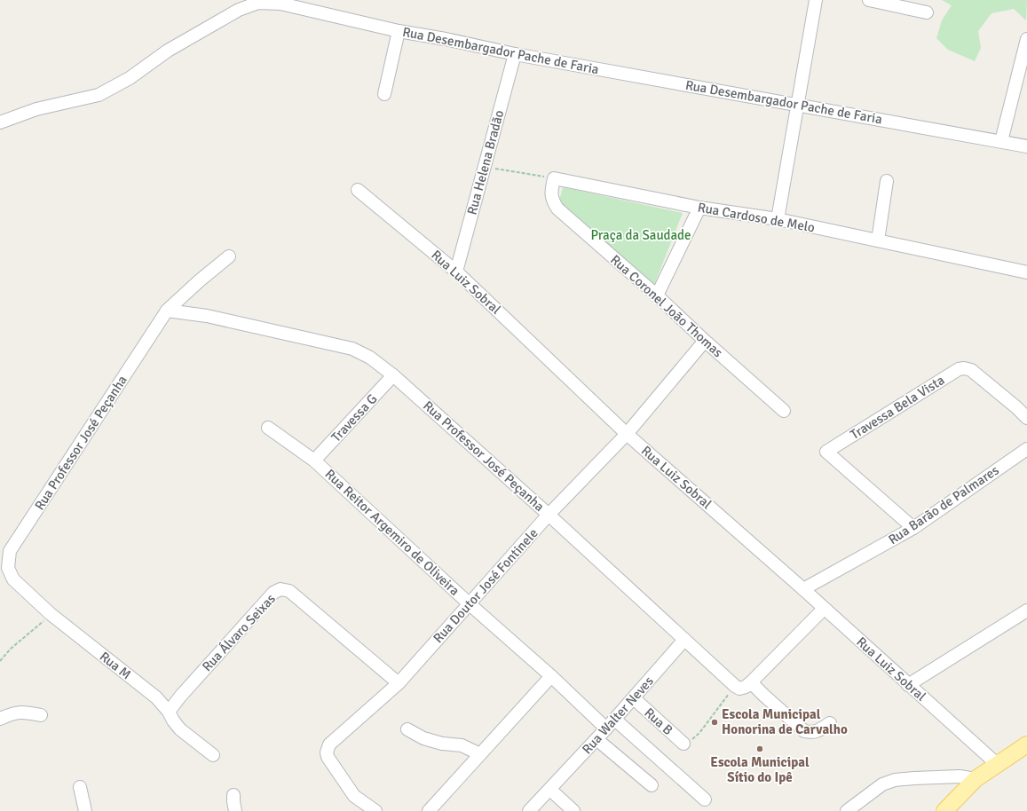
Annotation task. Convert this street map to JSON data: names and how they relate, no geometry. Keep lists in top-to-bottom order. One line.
{"streets":{"street":["Rua Desembargador Pache de Faria","Rua Helena Bradão","Rua Cardoso de Melo","Rua Luiz Sobral","Rua Coronel João Thomas","Travessa Bela Vista","Travessa G","Rua Professor José Peçanha","Rua Barão de Palmares","Rua Reitor Argemiro de Oliveira","Rua Doutor José Fontinele","Rua Álvaro Seixas","Rua M","Rua Walter Neves","Rua B"]},"crossings":[["Rua Desembargador Pache de Faria","Rua Helena Bradão"],["Rua Helena Bradão","Rua Luiz Sobral"],["Rua Cardoso de Melo","Rua Coronel João Thomas"],["Rua Luiz Sobral","Rua Barão de Palmares"],["Rua Luiz Sobral","Rua Doutor José Fontinele"],["Rua Coronel João Thomas","Rua Doutor José Fontinele"],["Travessa Bela Vista","Rua Barão de Palmares"],["Travessa G","Rua Professor José Peçanha"],["Travessa G","Rua Reitor Argemiro de Oliveira"],["Rua Professor José Peçanha","Rua Doutor José Fontinele"],["Rua Professor José Peçanha","Rua M"],["Rua Professor José Peçanha","Rua Walter Neves"],["Rua Reitor Argemiro de Oliveira","Rua Doutor José Fontinele"],["Rua Reitor Argemiro de Oliveira","Rua Walter Neves"],["Rua Doutor José Fontinele","Rua Álvaro Seixas"],["Rua Álvaro Seixas","Rua M"],["Rua Walter Neves","Rua B"]],"parks":["Praça da Saudade"],"places":["Escola Municipal Honorina de Carvalho","Escola Municipal Sítio do Ipê"]}
